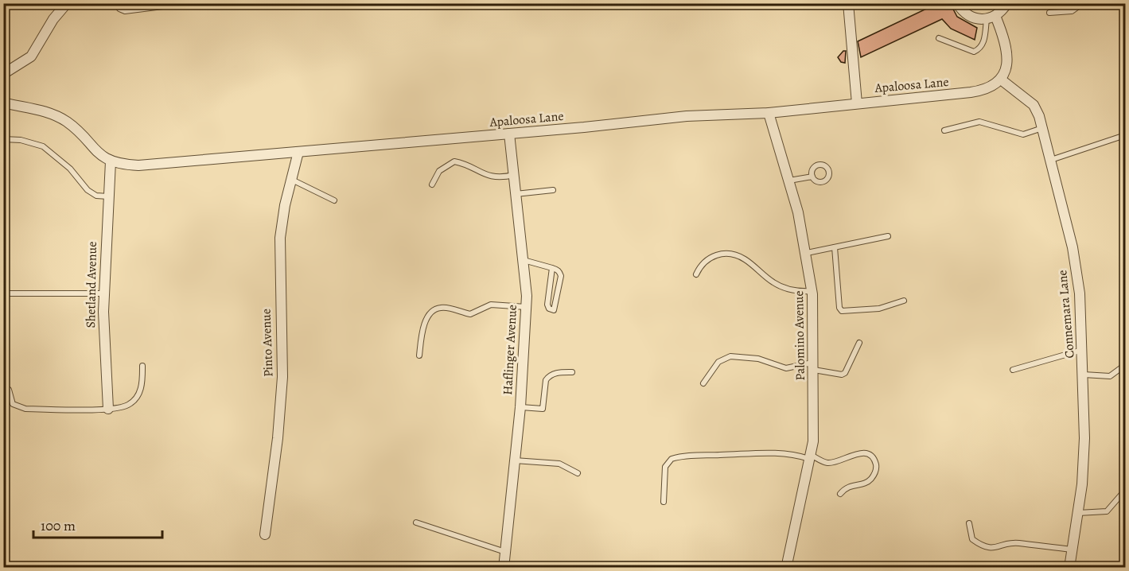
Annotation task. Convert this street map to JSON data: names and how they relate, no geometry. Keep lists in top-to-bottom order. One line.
{"streets":{"street":["Apaloosa Lane","Shetland Avenue","Connemara Lane","Palomino Avenue","Pinto Avenue","Haflinger Avenue"]},"crossings":[["Apaloosa Lane","Shetland Avenue"],["Apaloosa Lane","Connemara Lane"],["Apaloosa Lane","Palomino Avenue"],["Apaloosa Lane","Pinto Avenue"],["Apaloosa Lane","Haflinger Avenue"]],"scale_bar":"100 m"}
